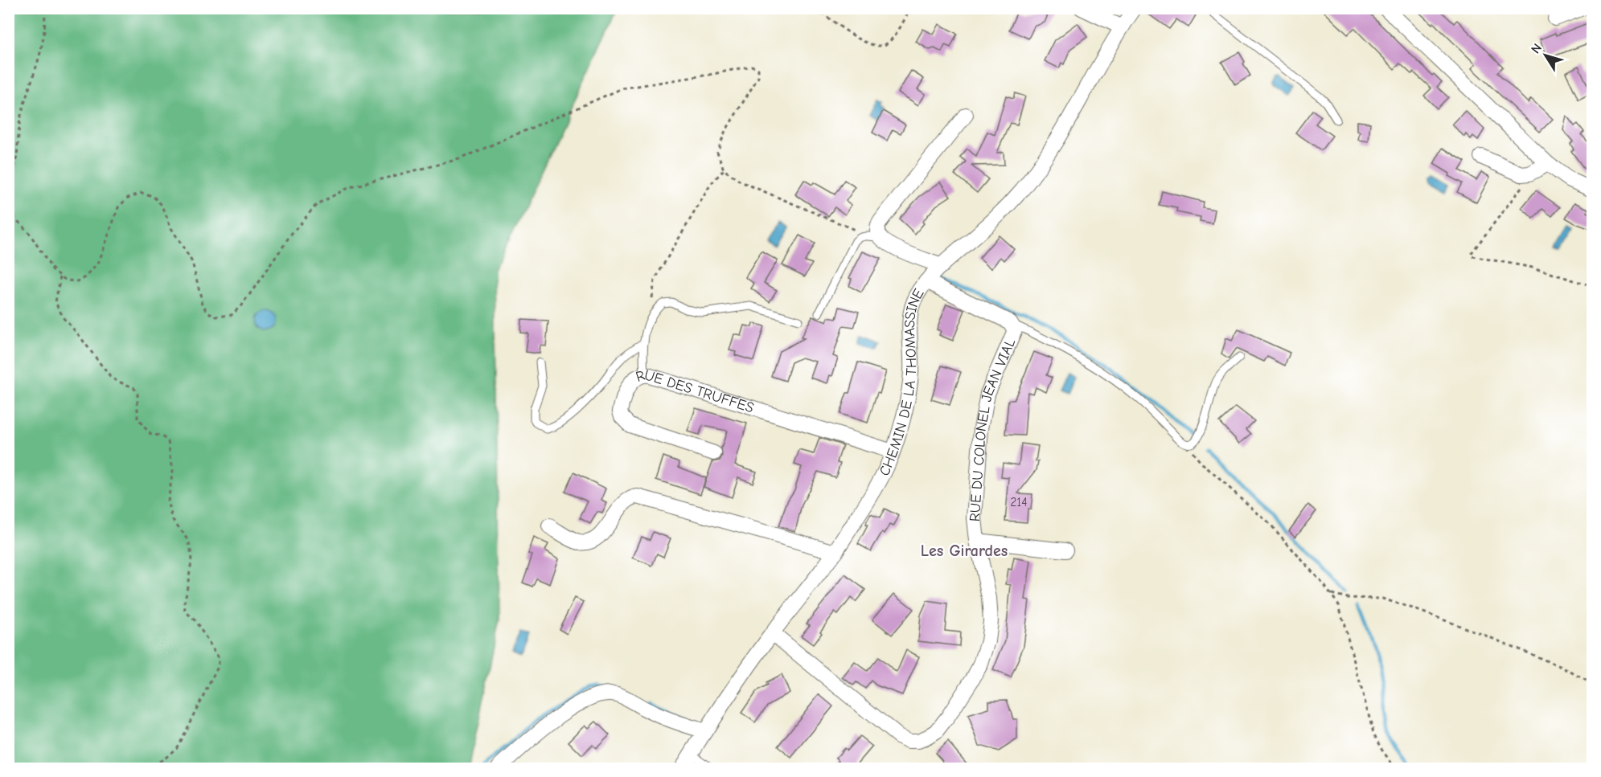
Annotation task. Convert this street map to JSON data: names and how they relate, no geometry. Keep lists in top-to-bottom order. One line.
{"streets":{"street":["CHEMIN DE LA THOMASSINE","RUE DES TRUFFES","RUE DU COLONEL JEAN VIAL"]},"crossings":[["CHEMIN DE LA THOMASSINE","RUE DES TRUFFES"],["CHEMIN DE LA THOMASSINE","RUE DU COLONEL JEAN VIAL"]],"districts":["Les Girardes"],"house_numbers":["214"],"north":"top left"}
